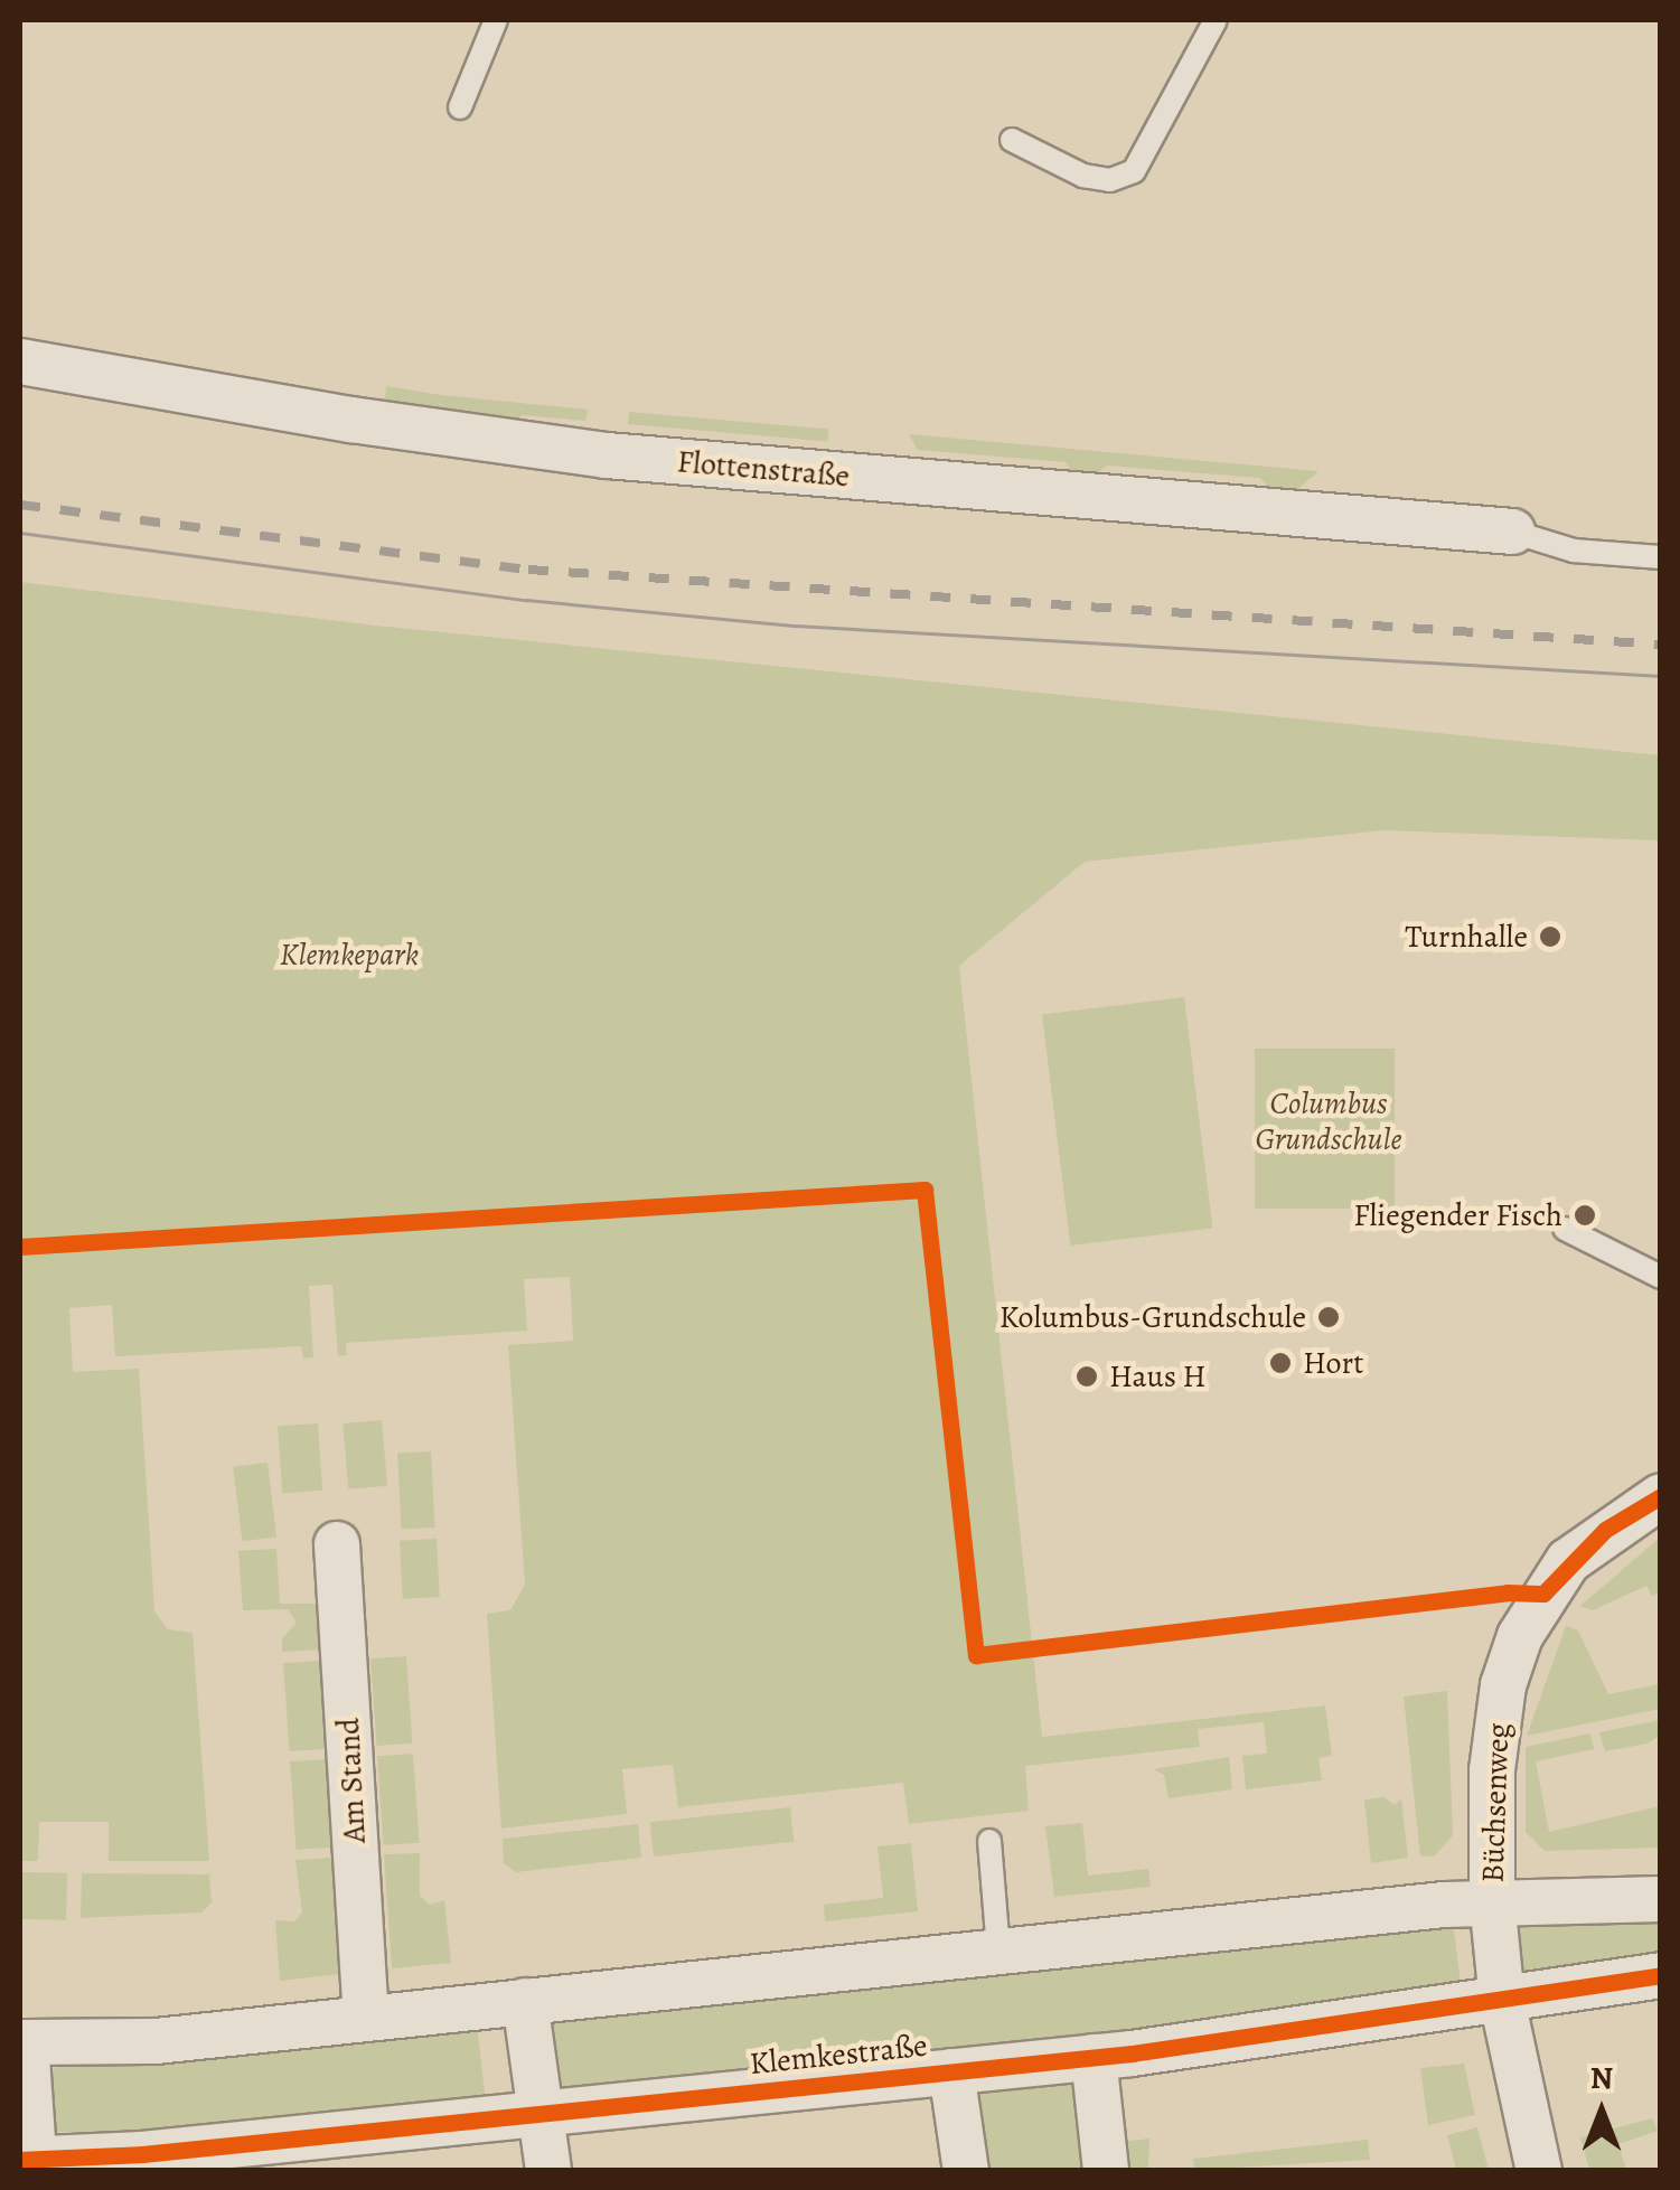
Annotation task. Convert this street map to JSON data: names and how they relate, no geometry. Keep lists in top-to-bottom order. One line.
{"streets":{"street":["Flottenstraße","Am Stand","Büchsenweg","Klemkestraße"]},"crossings":[["Büchsenweg","Klemkestraße"]],"parks":["Klemkepark","Columbus Grundschule"],"places":["Turnhalle","Fliegender Fisch","Kolumbus-Grundschule","Hort","Haus H"],"north":"top"}
